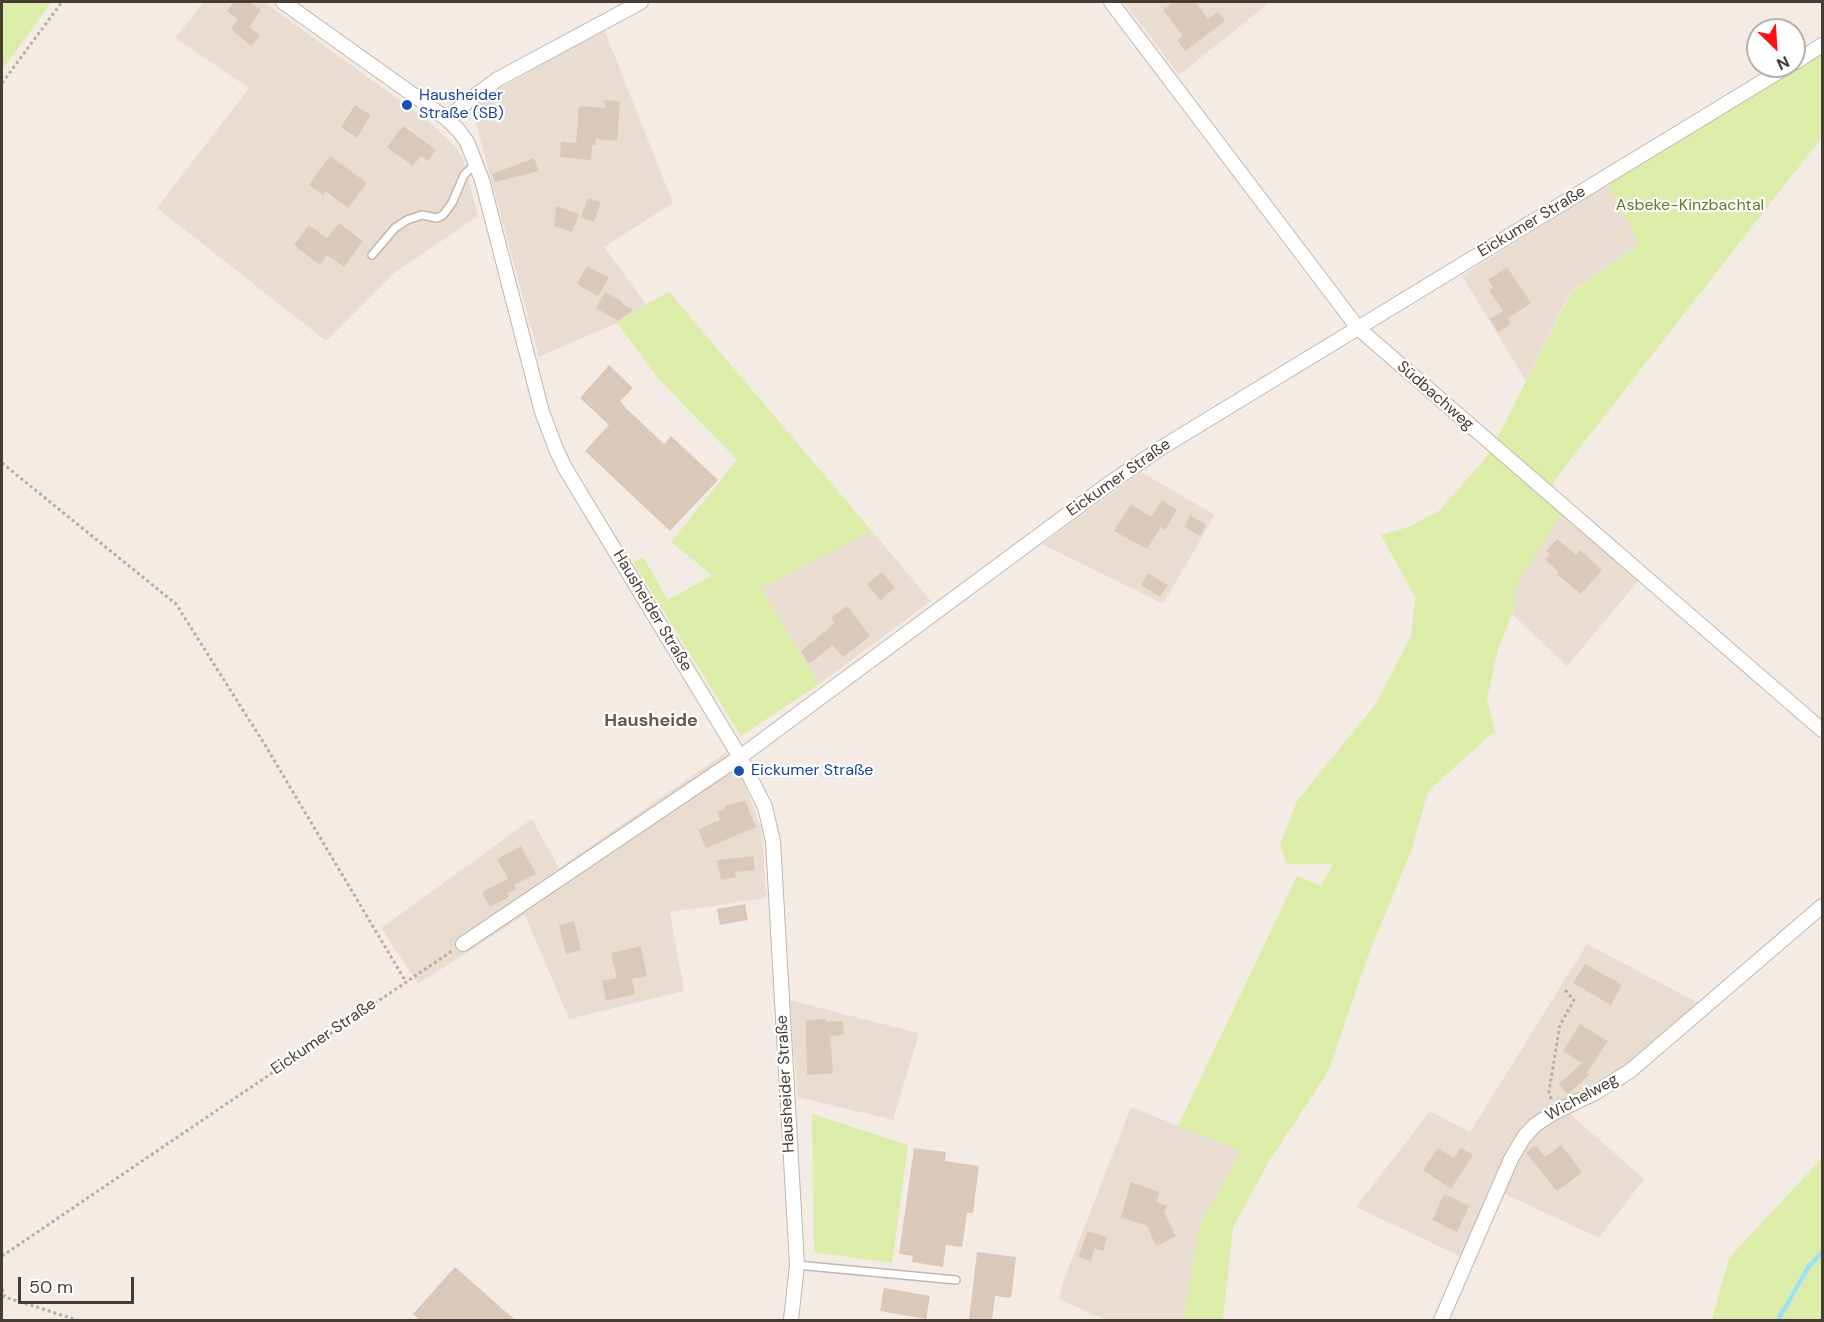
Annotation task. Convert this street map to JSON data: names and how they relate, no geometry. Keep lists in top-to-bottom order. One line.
{"streets":{"street":["Eickumer Straße","Südbachweg","Hausheider Straße","Wichelweg"]},"crossings":[["Eickumer Straße","Südbachweg"],["Eickumer Straße","Hausheider Straße"]],"districts":["Hausheide"],"parks":["Asbeke-Kinzbachtal"],"places":["Hausheider Straße (SB)","Eickumer Straße"],"scale_bar":"50 m","north":"bottom right"}
